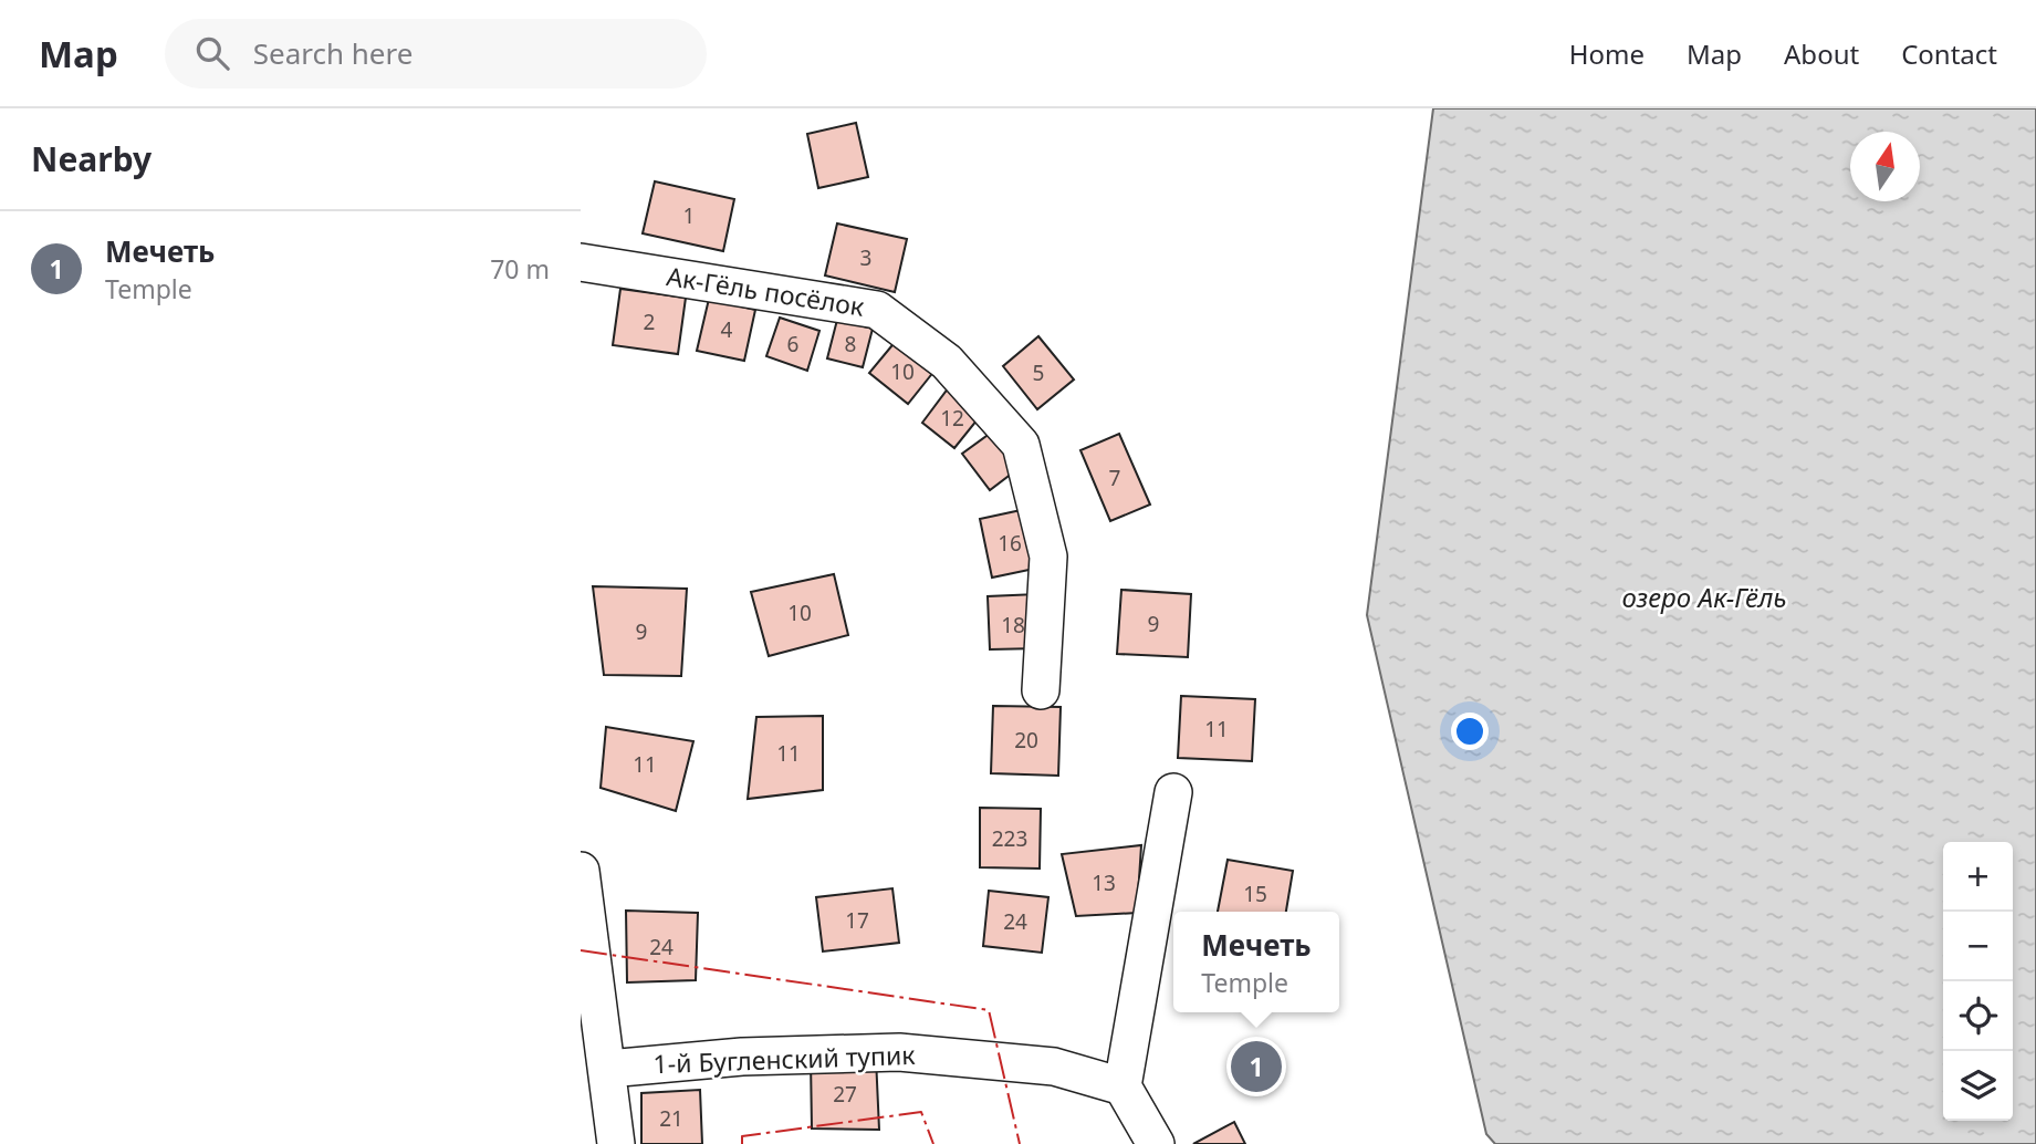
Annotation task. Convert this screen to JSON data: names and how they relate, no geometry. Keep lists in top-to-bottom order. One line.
{"streets":{"street":["Ак-Гёль посёлок","1-й Бугленский тупик"]},"water":["озеро Ак-Гёль"],"house_numbers":["1","3","2","4","6","8","10","5","12","7","16","10","9","18","9","11","20","11","11","223","13","15","17","24","24","27","21"],"north":"top","page":{"header":"Map","search":"Search here","nav":["Home","Map","About","Contact"],"heading":"Nearby","list":[{"mark":"1","name":"Мечеть","note":"Temple","value":"70 m"}],"map_buttons":["+","−"],"popup":["Мечеть","Temple"],"pins":"1"}}
